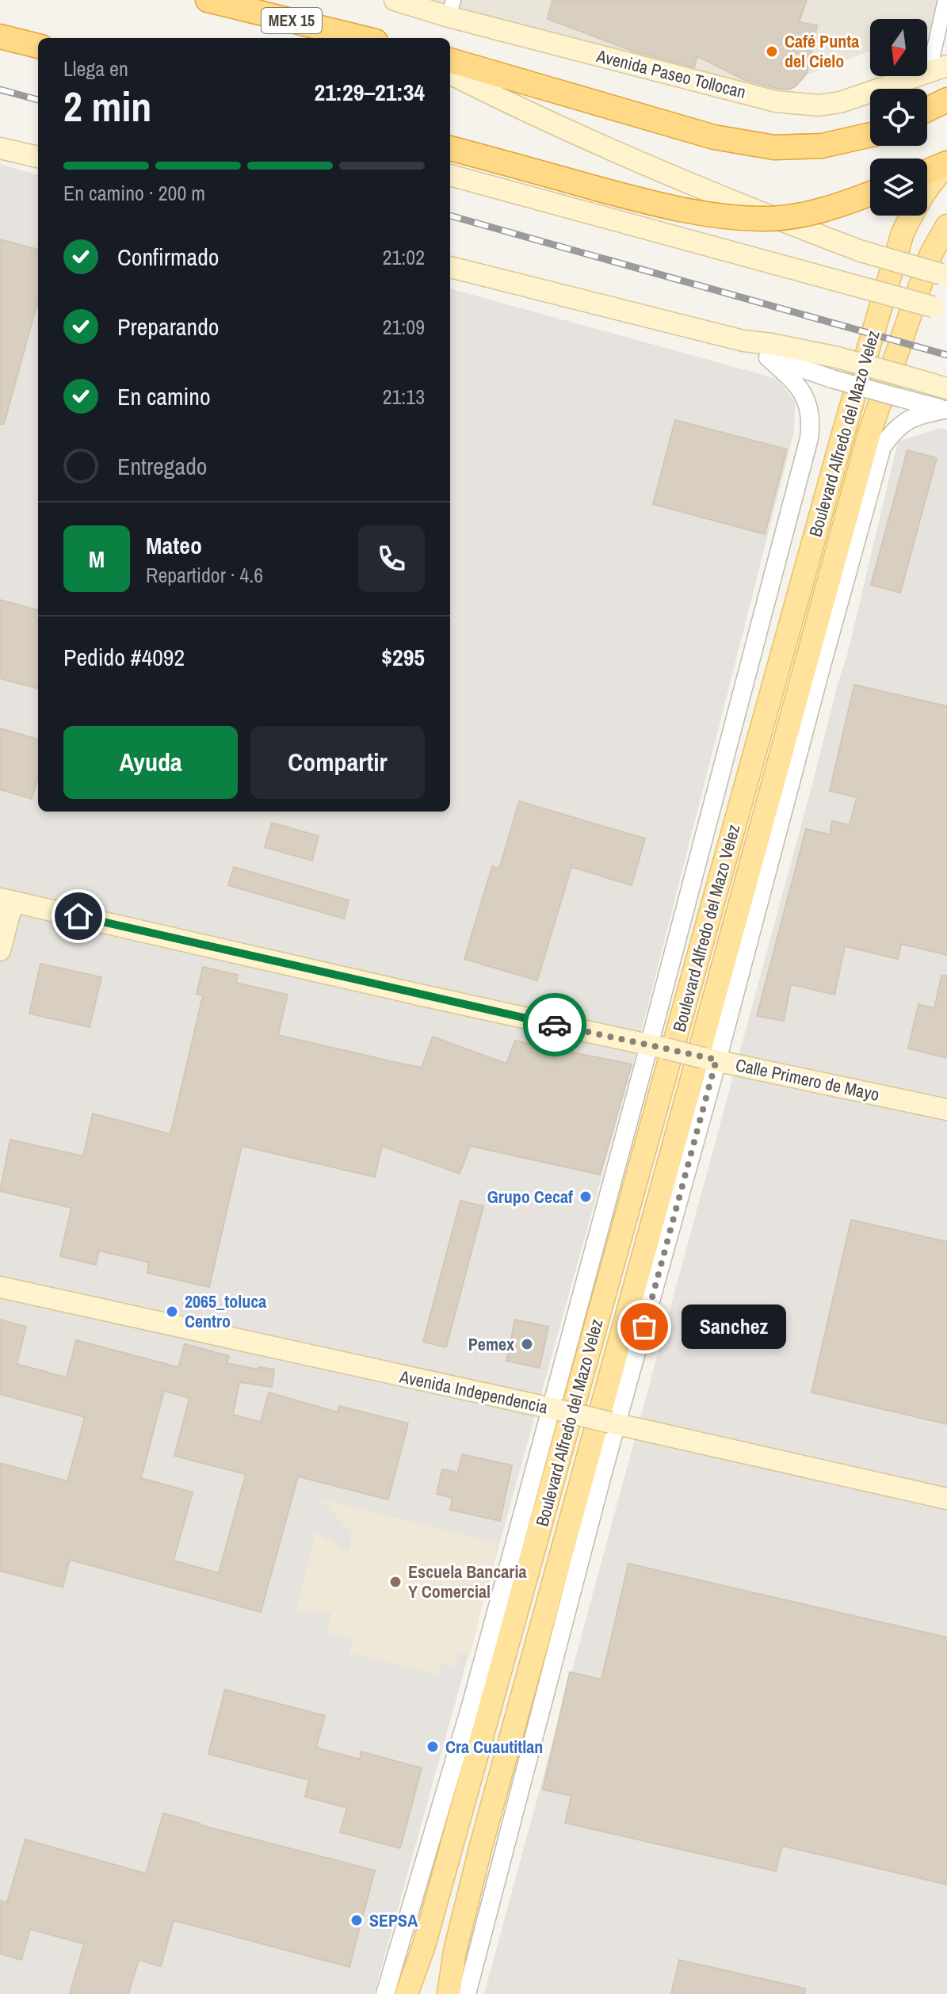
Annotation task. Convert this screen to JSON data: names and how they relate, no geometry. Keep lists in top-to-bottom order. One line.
{"streets":{"highway":["MEX 15"],"main road":["Avenida Paseo Tollocan","Boulevard Alfredo del Mazo Velez","Calle Primero de Mayo","Avenida Independencia"]},"crossings":[["Boulevard Alfredo del Mazo Velez","Calle Primero de Mayo"],["Boulevard Alfredo del Mazo Velez","Avenida Independencia"]],"places":["Café Punta del Cielo","Grupo Cecaf","2065_toluca Centro","Sanchez","Pemex","Escuela Bancaria Y Comercial","Cra Cuautitlan","SEPSA"],"north":"bottom","page":{"heading":["2 min","Llega en","21:29–21:34"],"panel":["Mateo","Repartidor · 4.6","Pedido #4092","$295"],"bar":"En camino · 200 m","list":[["Confirmado","21:02"],["Preparando","21:09"],["En camino","21:13"],"Entregado"],"round":"M","buttons":["Ayuda","Compartir"],"bubble":"Sanchez"}}
